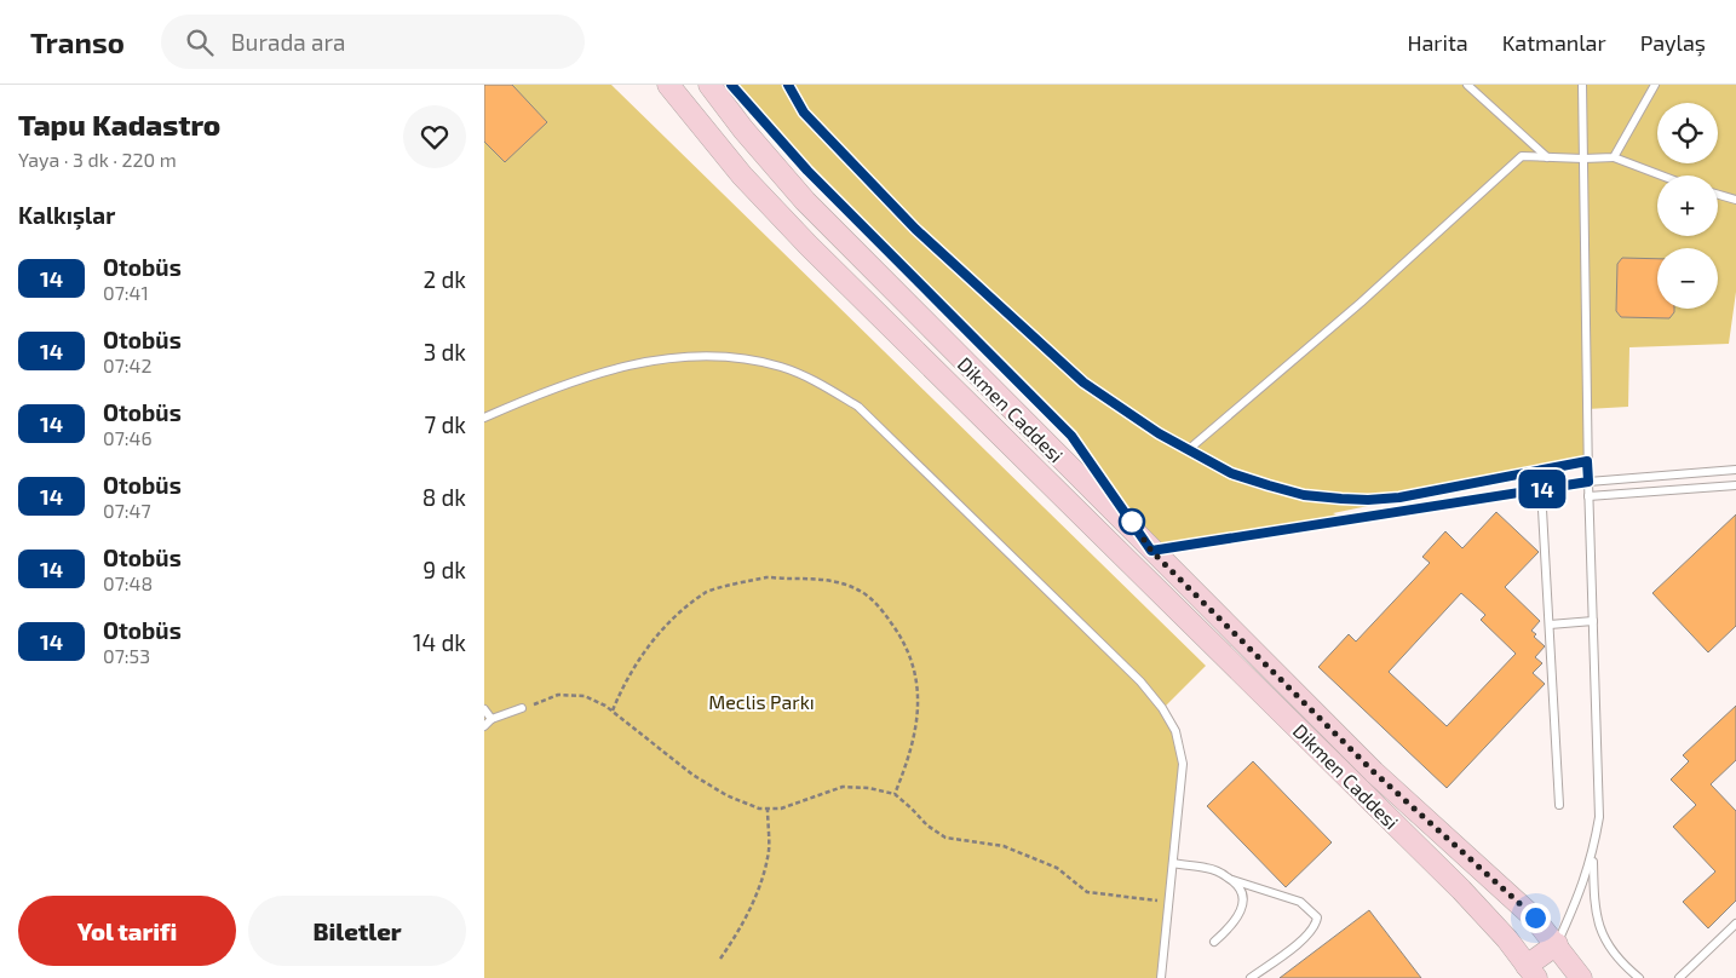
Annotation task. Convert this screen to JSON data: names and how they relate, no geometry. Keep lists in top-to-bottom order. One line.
{"streets":{"main road":["Dikmen Caddesi"]},"parks":["Meclis Parkı"],"lines":["bus line 14"],"page":{"header":"Transo","search":"Burada ara","nav":["Harita","Katmanlar","Paylaş"],"heading":[["Tapu Kadastro","Yaya · 3 dk · 220 m"],"Kalkışlar"],"on_map":"14","map_buttons":["+","−"],"list":[{"mark":"14","name":"Otobüs","note":"07:41","value":"2 dk"},{"mark":"14","name":"Otobüs","note":"07:42","value":"3 dk"},{"mark":"14","name":"Otobüs","note":"07:46","value":"7 dk"},{"mark":"14","name":"Otobüs","note":"07:47","value":"8 dk"},{"mark":"14","name":"Otobüs","note":"07:48","value":"9 dk"},{"mark":"14","name":"Otobüs","note":"07:53","value":"14 dk"}],"buttons":["Yol tarifi","Biletler"]}}
